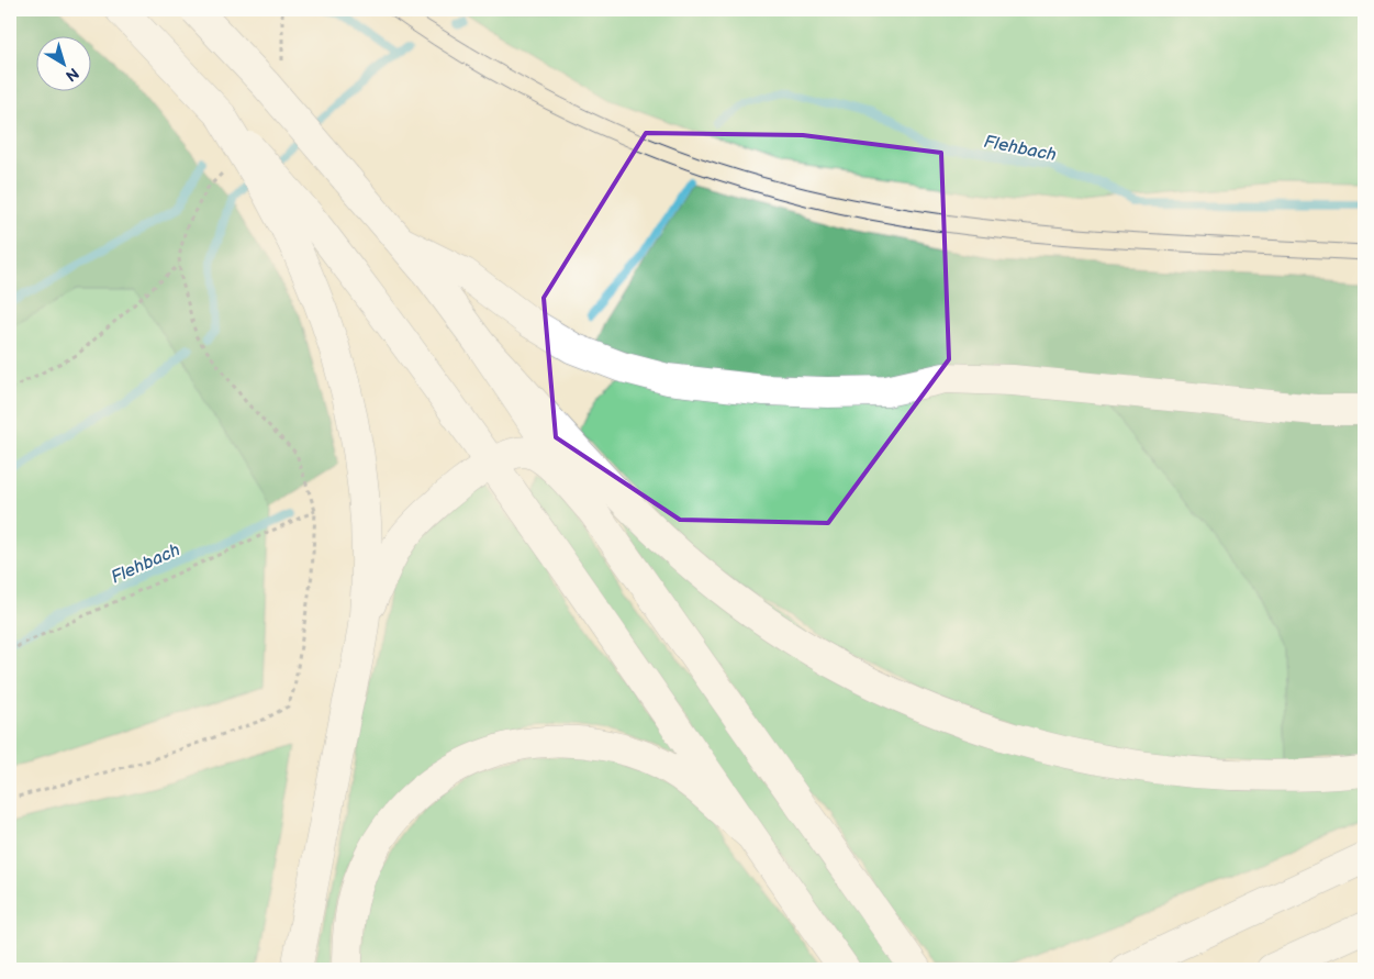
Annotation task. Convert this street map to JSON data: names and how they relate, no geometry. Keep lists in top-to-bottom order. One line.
{"water":["Flehbach"],"north":"bottom right"}
